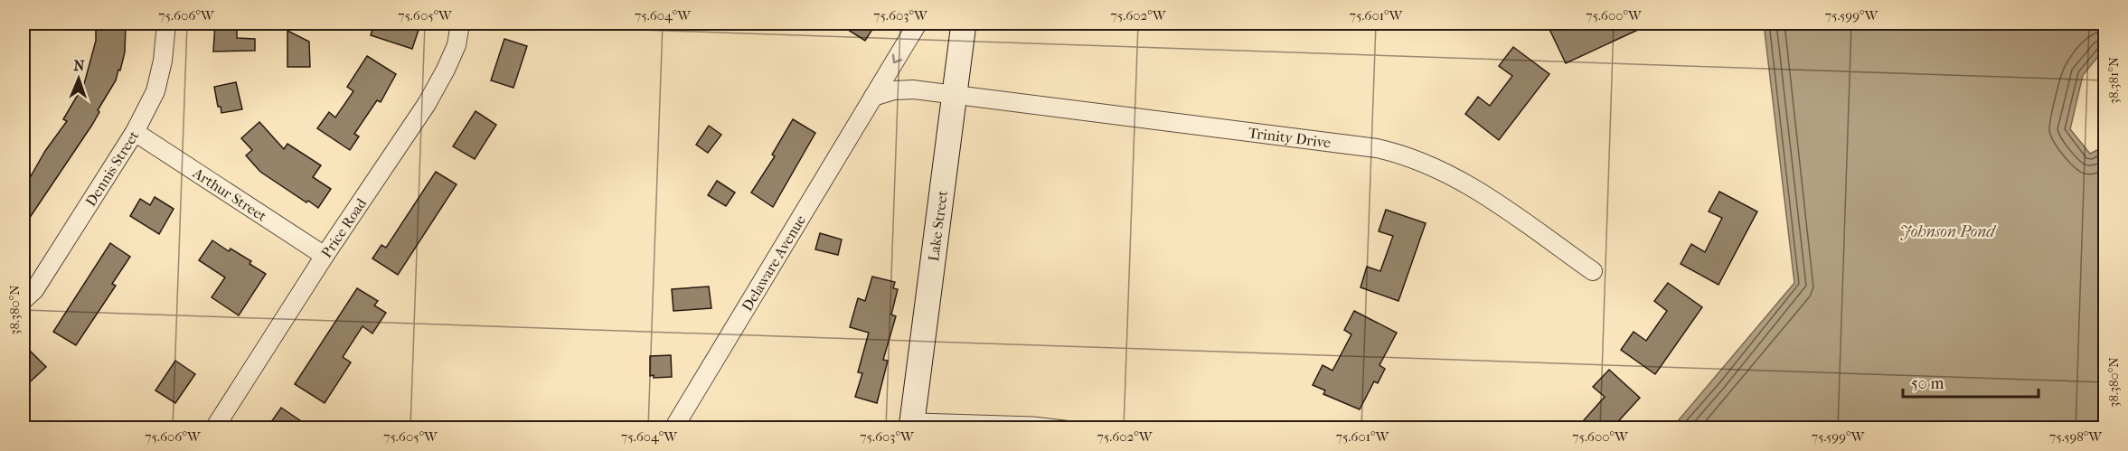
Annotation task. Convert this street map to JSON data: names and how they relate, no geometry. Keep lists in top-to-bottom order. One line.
{"streets":{"street":["Trinity Drive","Dennis Street","Arthur Street","Lake Street","Price Road","Delaware Avenue"]},"crossings":[["Trinity Drive","Lake Street"],["Dennis Street","Arthur Street"],["Arthur Street","Price Road"]],"water":["Johnson Pond"],"scale_bar":"50 m","north":"top","coordinates":["75.606°W","75.605°W","75.604°W","75.603°W","75.602°W","75.601°W","75.600°W","75.599°W","38.381°N","38.380°N","75.598°W"]}
